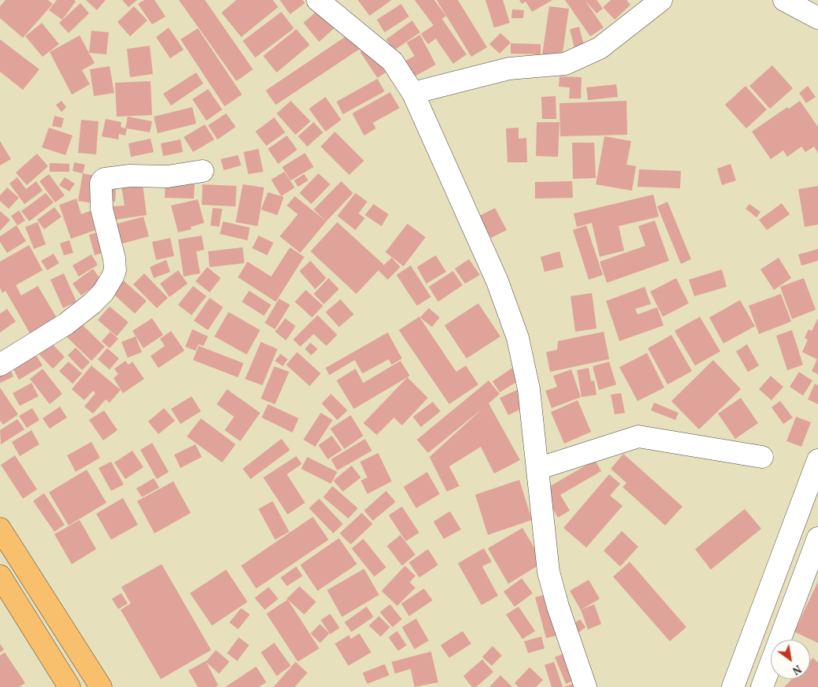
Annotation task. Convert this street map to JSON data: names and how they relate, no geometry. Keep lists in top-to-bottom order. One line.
{"north":"bottom right"}
